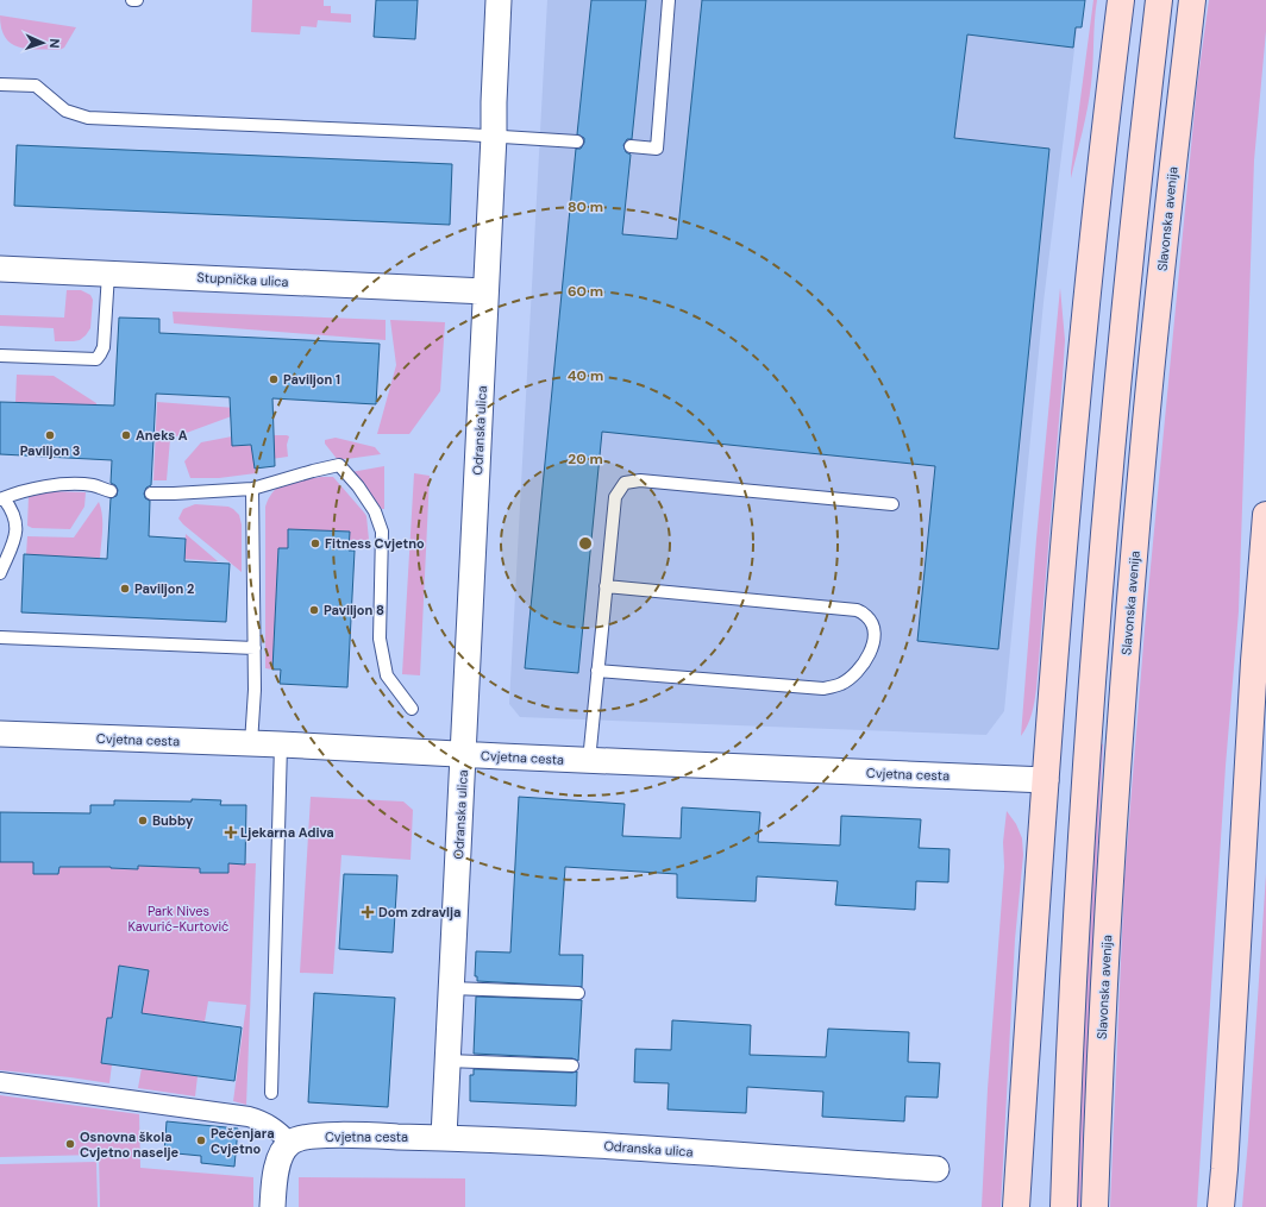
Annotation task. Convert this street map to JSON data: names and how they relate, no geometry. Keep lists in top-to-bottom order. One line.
{"streets":{"main road":["Slavonska avenija"],"street":["Stupnička ulica","Odranska ulica","Cvjetna cesta"]},"crossings":[["Stupnička ulica","Odranska ulica"],["Odranska ulica","Cvjetna cesta"]],"parks":["Park Nives Kavurić-Kurtović"],"places":{"other":["Paviljon 1","Paviljon 3","Aneks A","Fitness Cvjetno","Paviljon 2","Paviljon 8","Bubby","Pečenjara Cvjetno","Osnovna škola Cvjetno naselje"],"health":["Ljekarna Adiva","Dom zdravlja"]},"north":"right","rings":["80 m","60 m","40 m","20 m"]}
